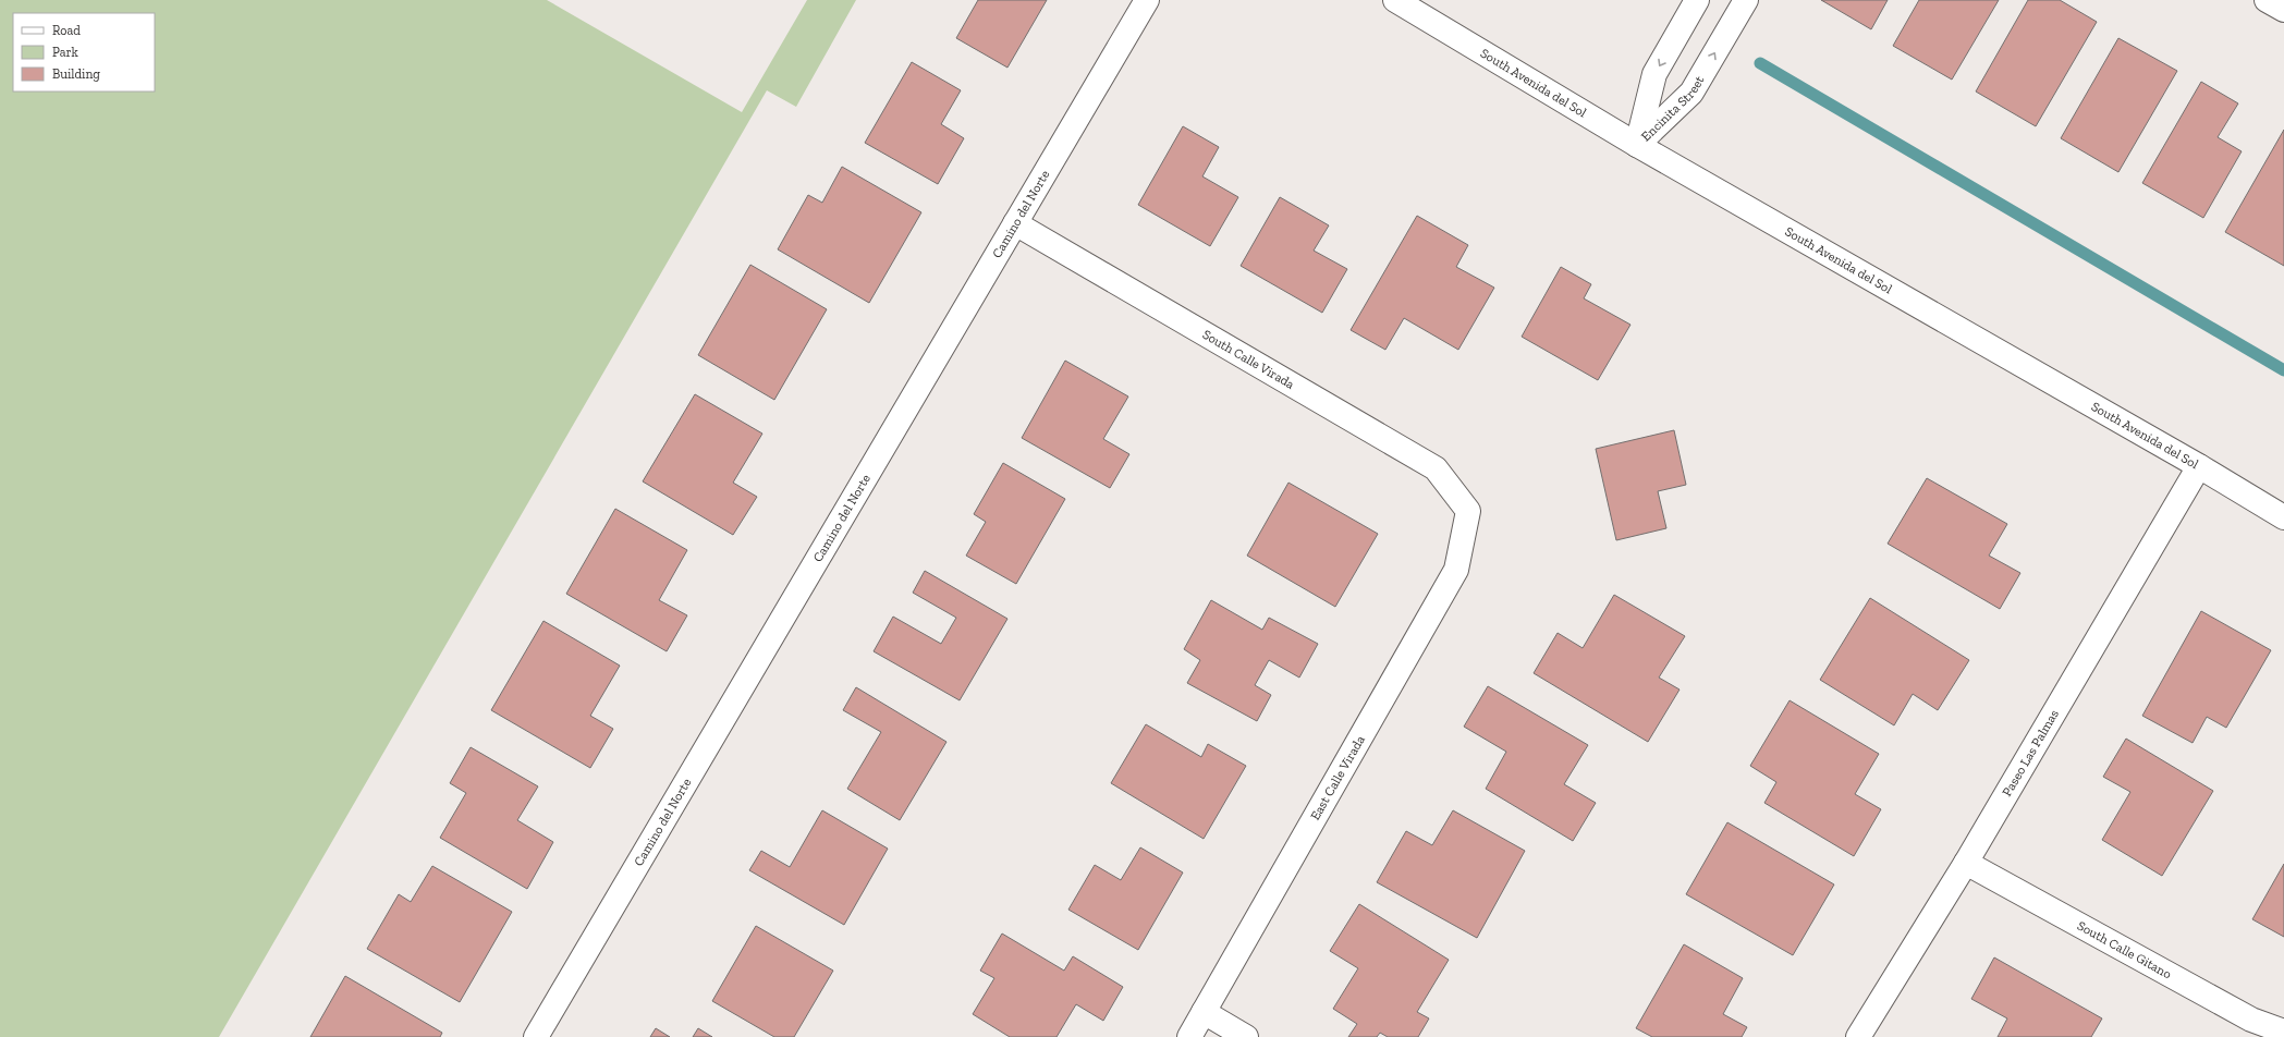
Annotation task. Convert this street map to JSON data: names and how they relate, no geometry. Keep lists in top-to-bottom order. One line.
{"streets":{"street":["South Avenida del Sol","Encinita Street","Camino del Norte","South Calle Virada","Paseo Las Palmas","East Calle Virada","South Calle Gitano"]},"crossings":[["South Avenida del Sol","Encinita Street"],["South Avenida del Sol","Paseo Las Palmas"],["Camino del Norte","South Calle Virada"],["South Calle Virada","East Calle Virada"],["Paseo Las Palmas","South Calle Gitano"]],"legend":["Road","Park","Building"]}
